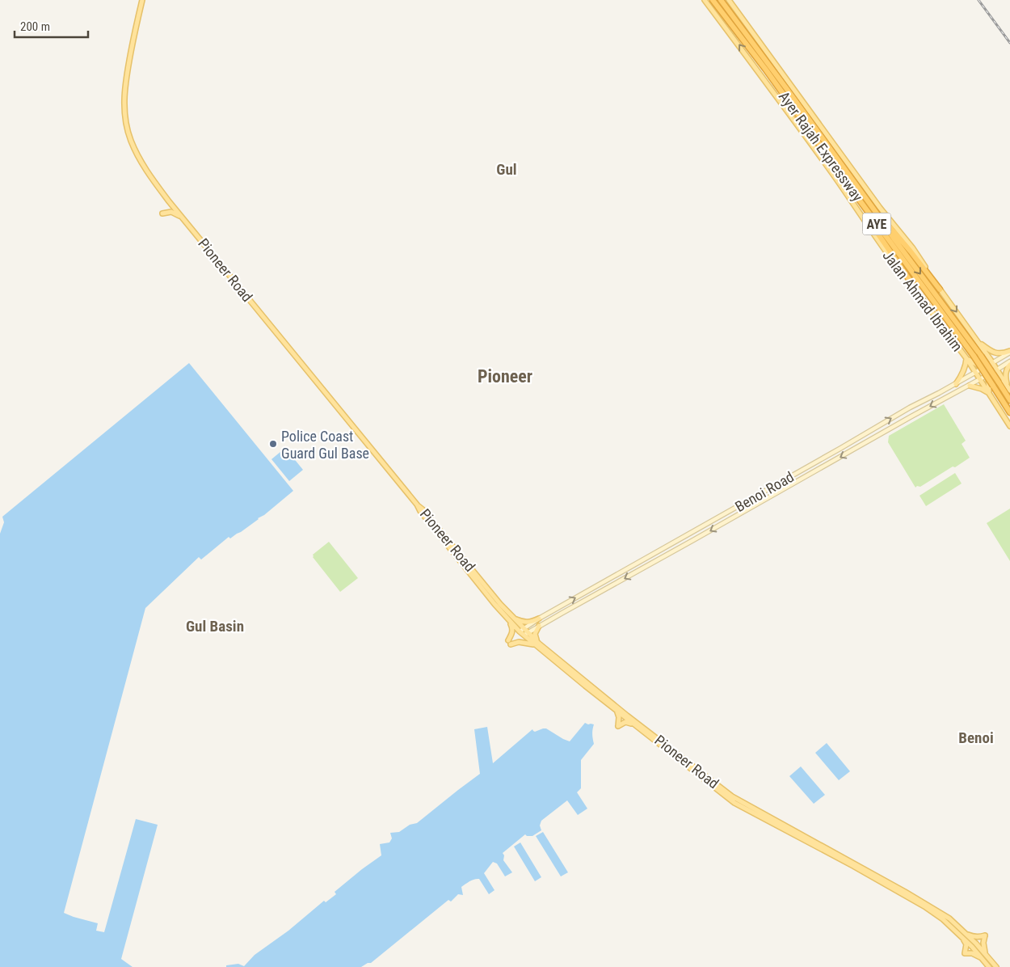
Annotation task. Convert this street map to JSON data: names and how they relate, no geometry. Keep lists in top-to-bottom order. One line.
{"streets":{"highway":["Ayer Rajah Expressway","AYE"],"main road":["Pioneer Road","Jalan Ahmad Ibrahim","Benoi Road"]},"crossings":[["Ayer Rajah Expressway","Jalan Ahmad Ibrahim"],["Pioneer Road","Benoi Road"],["Jalan Ahmad Ibrahim","Benoi Road"]],"districts":["Gul","Pioneer","Gul Basin","Benoi"],"places":["Police Coast Guard Gul Base"],"scale_bar":"200 m"}
